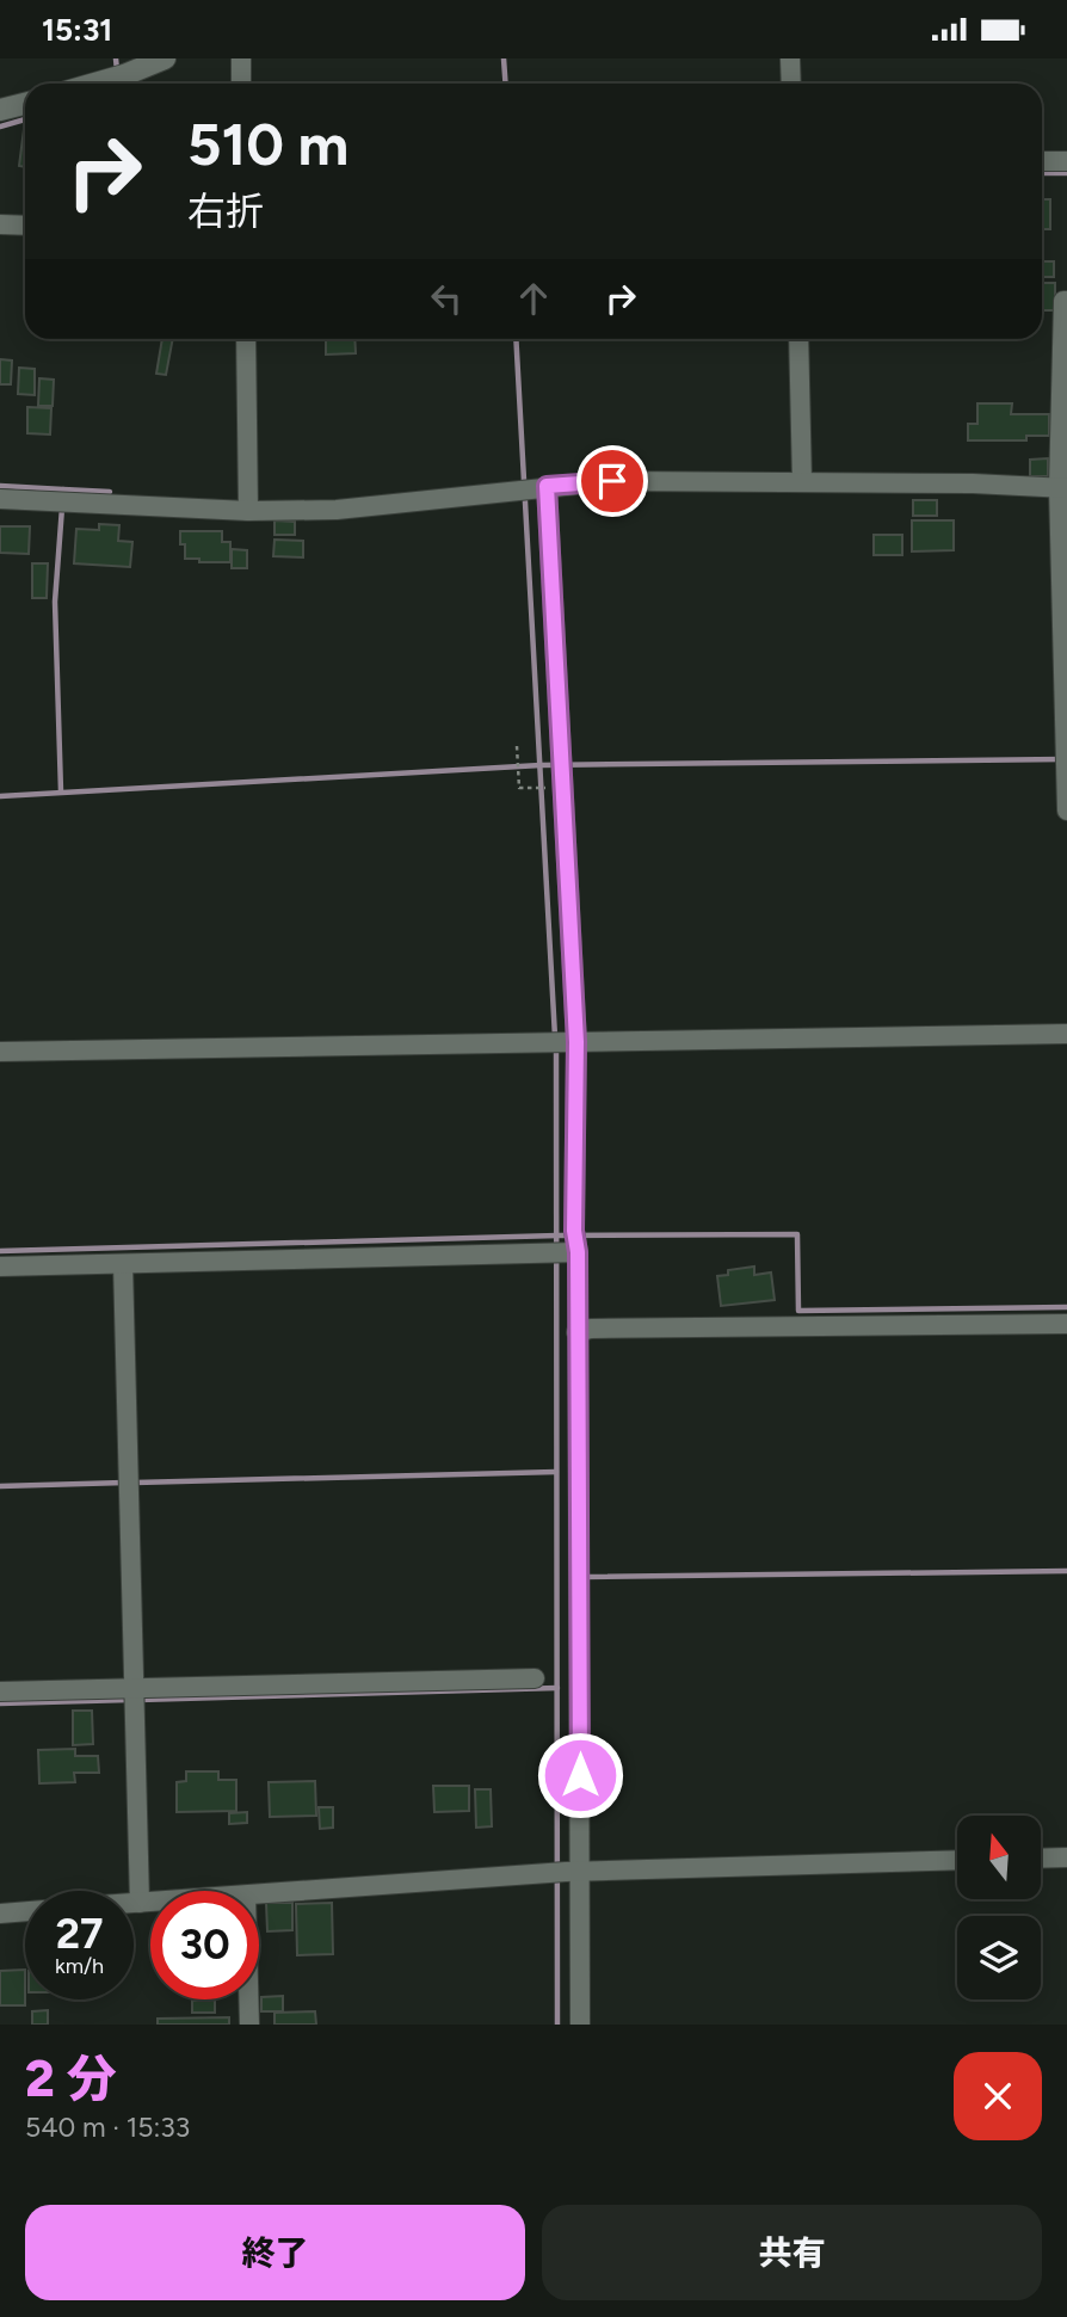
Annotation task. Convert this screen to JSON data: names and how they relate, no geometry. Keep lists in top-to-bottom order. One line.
{"north":"top","page":{"status":"15:31","turn":["510 m","右折"],"speed":"27 km/h","limit":"30","heading":["2 分","540 m · 15:33"],"buttons":["終了","共有"]}}
